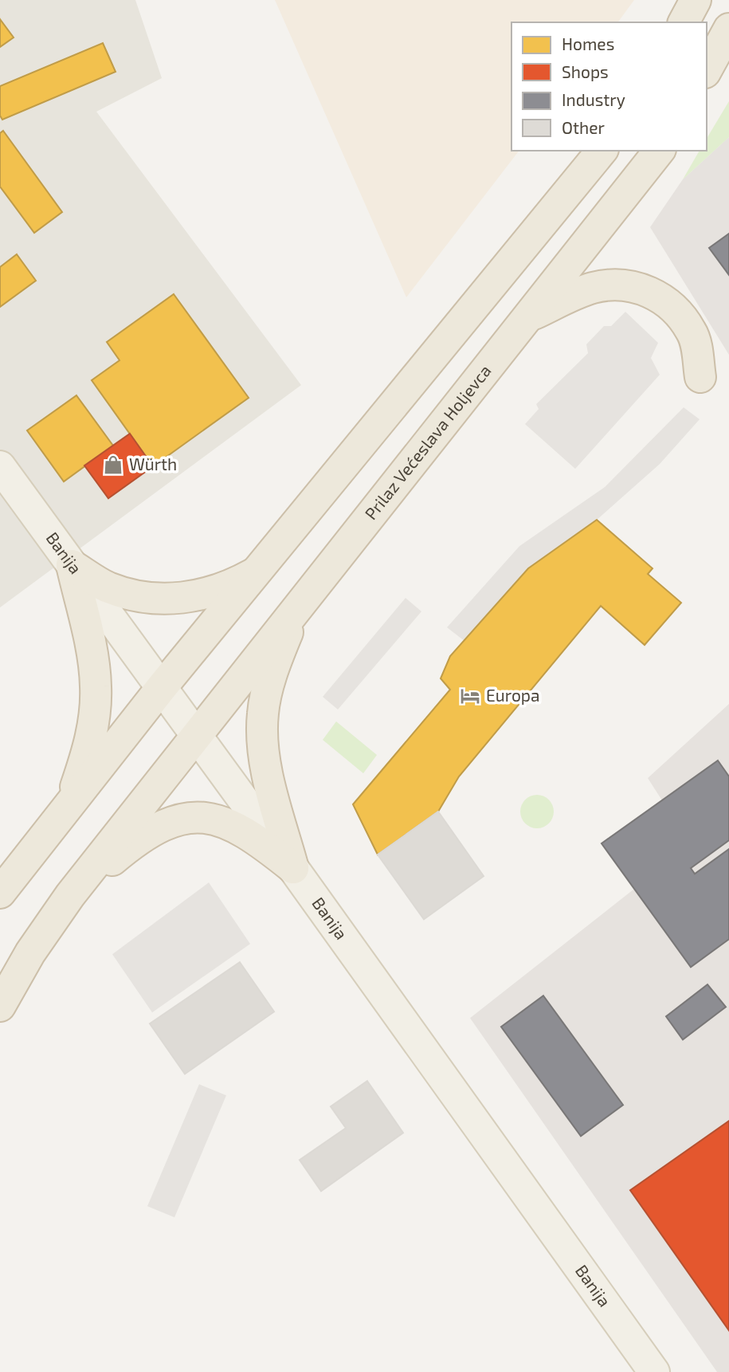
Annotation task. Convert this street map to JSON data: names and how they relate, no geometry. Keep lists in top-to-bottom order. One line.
{"streets":{"highway":["Prilaz Većeslava Holjevca"],"main road":["Banija"]},"crossings":[["Prilaz Većeslava Holjevca","Banija"]],"places":{"shop":["Würth"],"hotel":["Europa"]},"legend":["Homes","Shops","Industry","Other"]}
